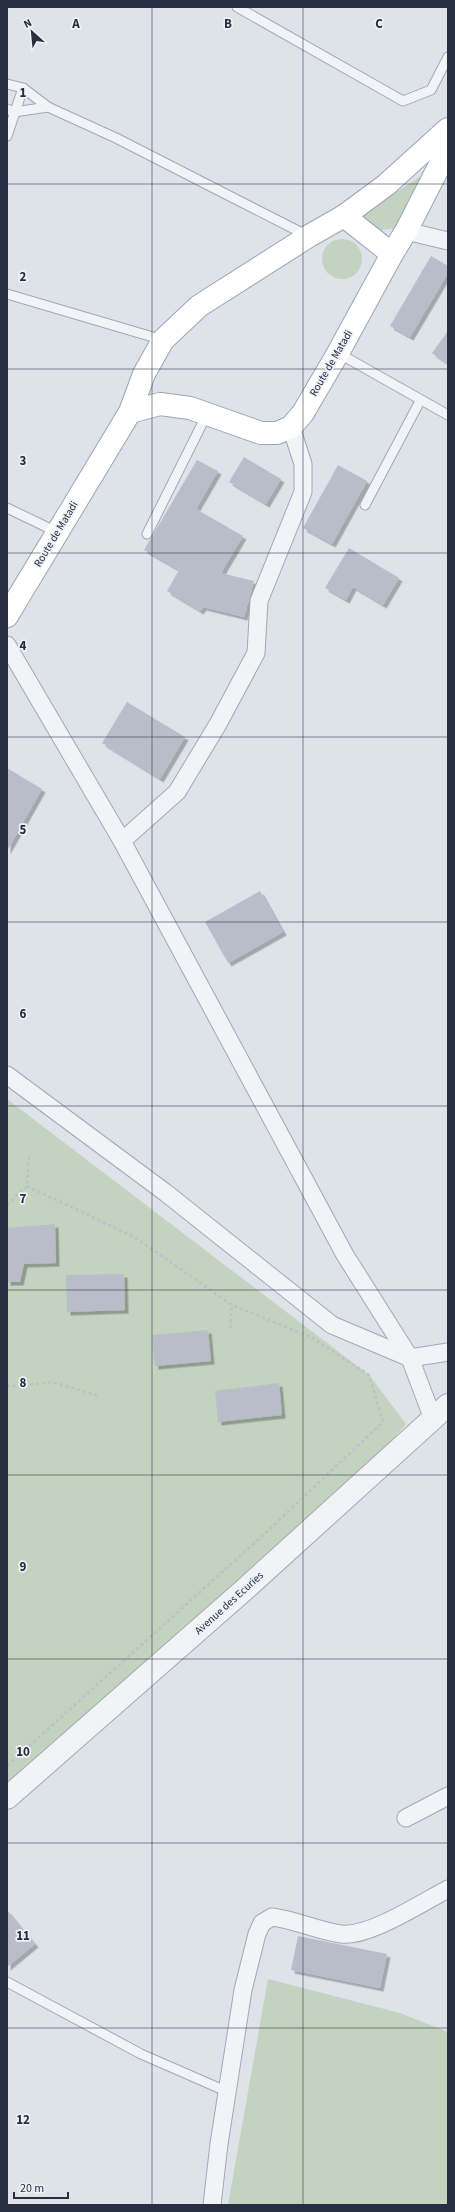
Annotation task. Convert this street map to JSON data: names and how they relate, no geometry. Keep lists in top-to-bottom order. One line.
{"streets":{"main road":["Route de Matadi"],"street":["Avenue des Ecuries"]},"scale_bar":"20 m","north":"top left","grid":{"columns":["A","B","C"],"rows":["1","2","3","4","5","6","7","8","9","10","11","12"]}}
